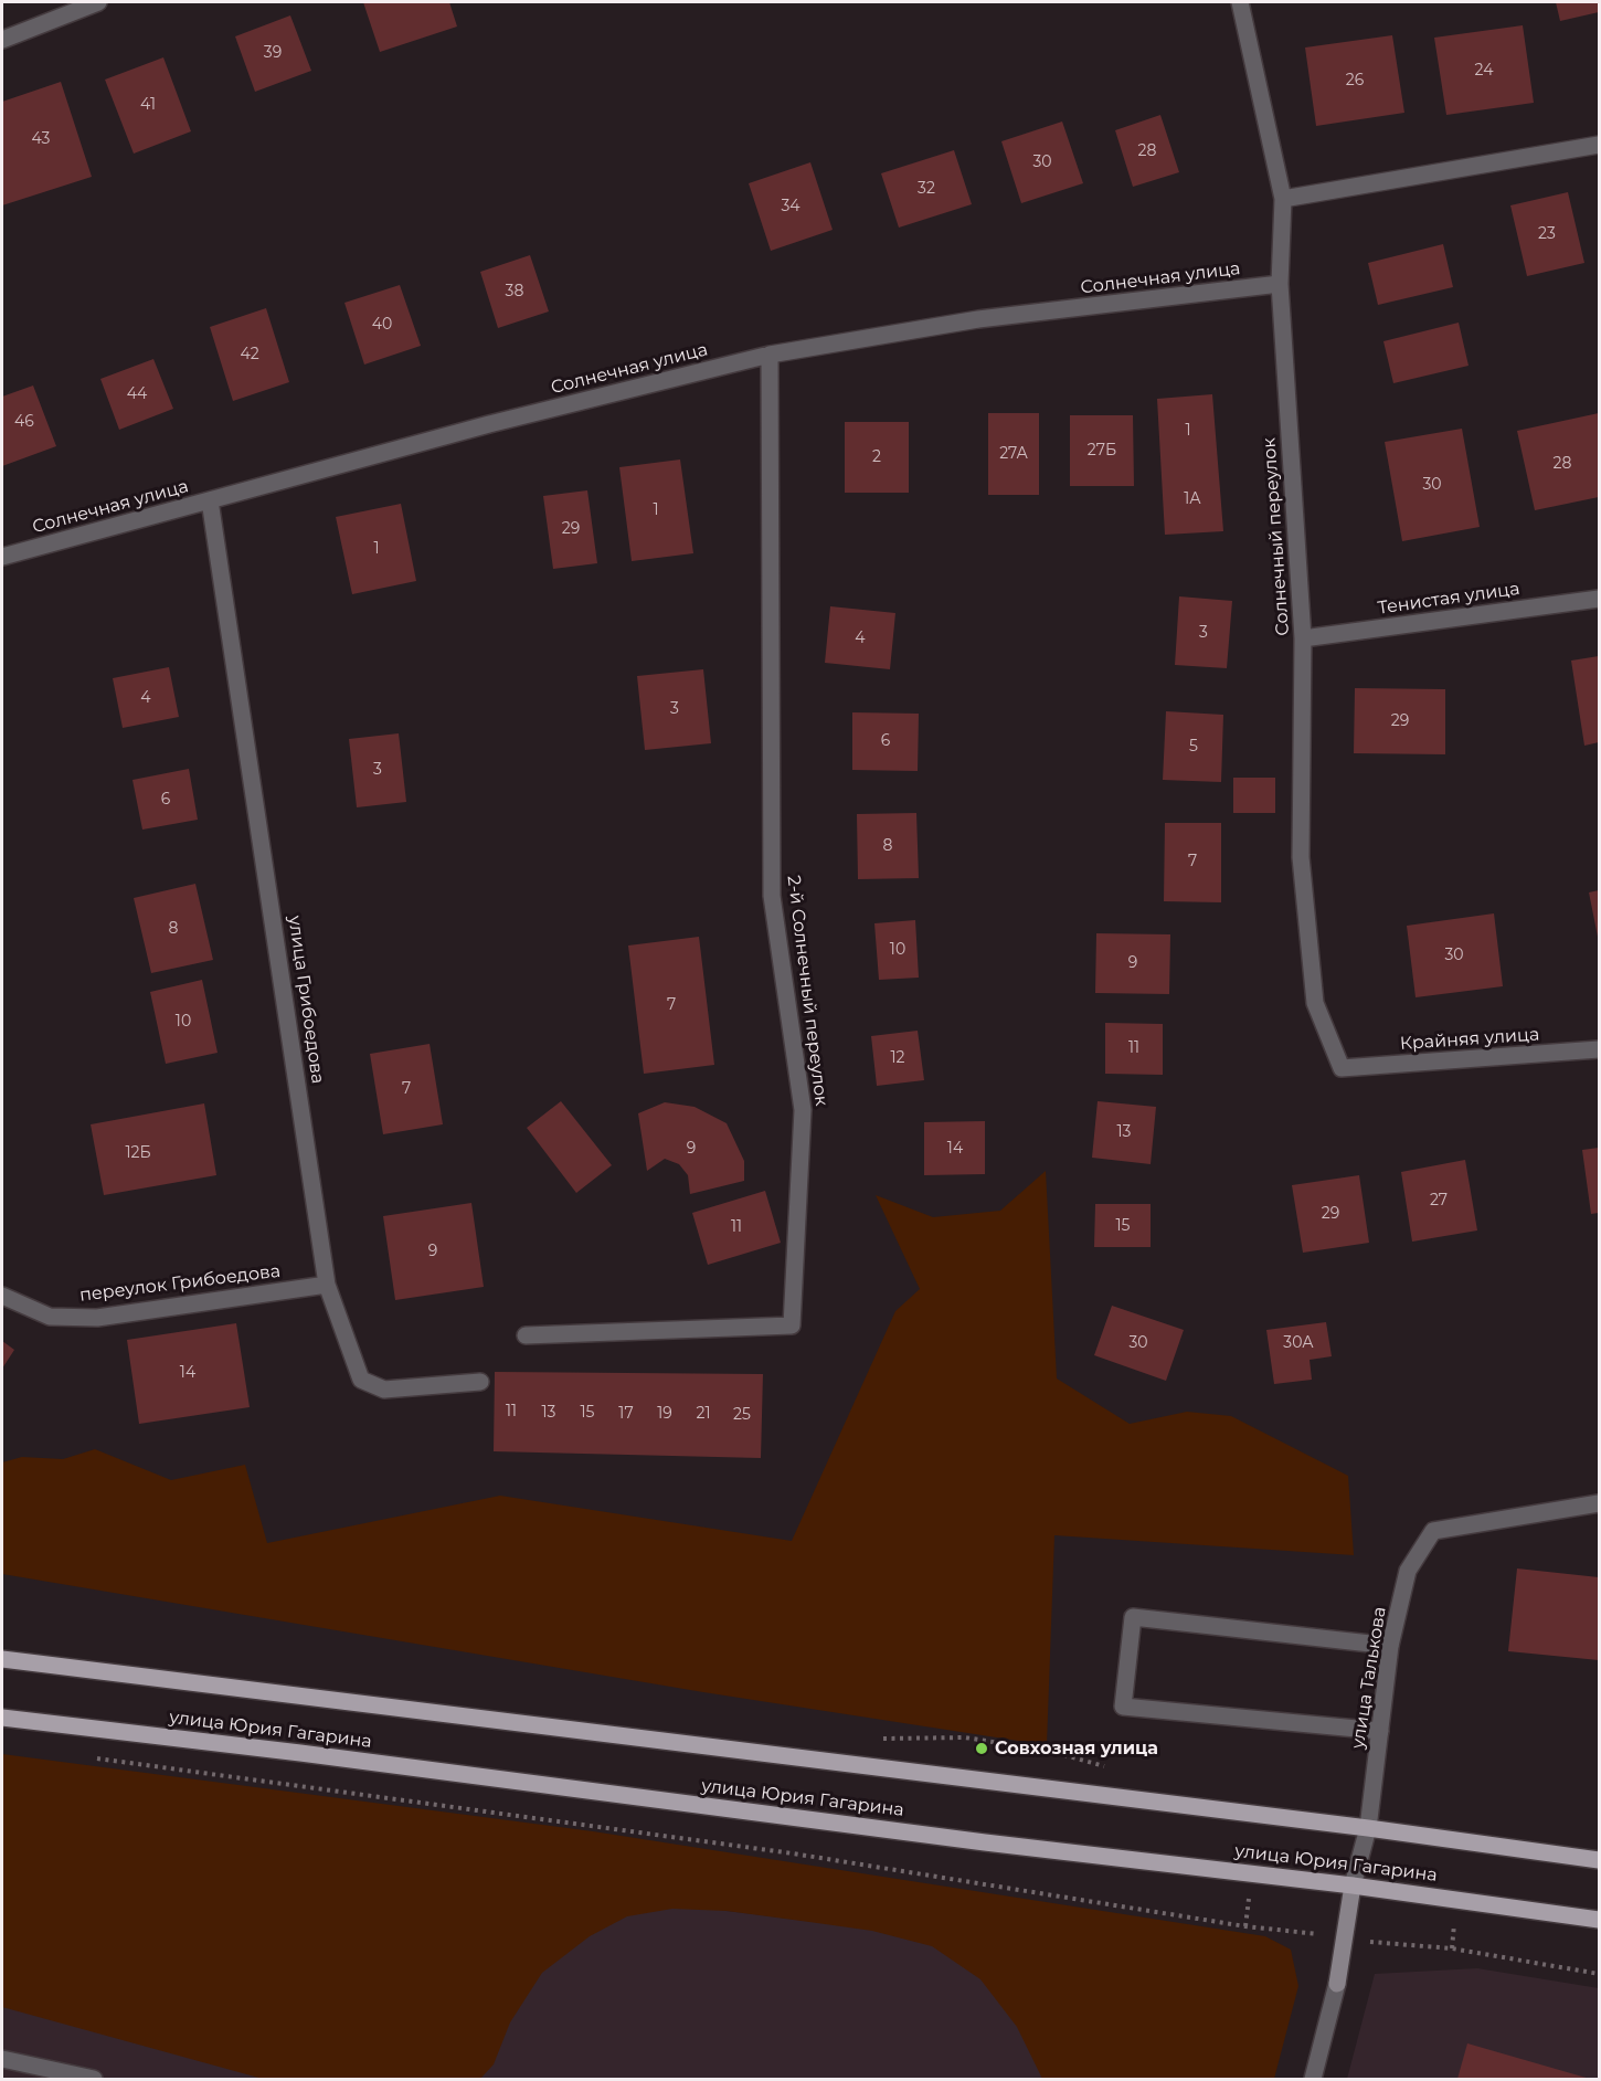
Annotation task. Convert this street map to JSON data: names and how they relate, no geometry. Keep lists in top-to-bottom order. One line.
{"streets":{"main road":["улица Юрия Гагарина"],"street":["Солнечная улица","Солнечный переулок","Тенистая улица","2-й Солнечный переулок","улица Грибоедова","Крайняя улица","переулок Грибоедова","улица Талькова"]},"crossings":[["Солнечная улица","Солнечный переулок"],["Солнечная улица","2-й Солнечный переулок"],["Солнечная улица","улица Грибоедова"],["Солнечный переулок","Тенистая улица"],["Солнечный переулок","Крайняя улица"],["улица Грибоедова","переулок Грибоедова"],["улица Талькова","улица Юрия Гагарина"]],"places":["Совхозная улица"],"house_numbers":["39","24","26","41","43","28","30","32","34","23","38","40","42","44","46","1","27Б","27А","2","28","30","1А","1","29","1","3","4","4","3","29","6","5","3","6","8","7","8","10","30","9","7","10","11","12","7","13","9","14","12Б","27","29","15","11","9","30","30А","14","11","13","15","17","19","21","25"]}
